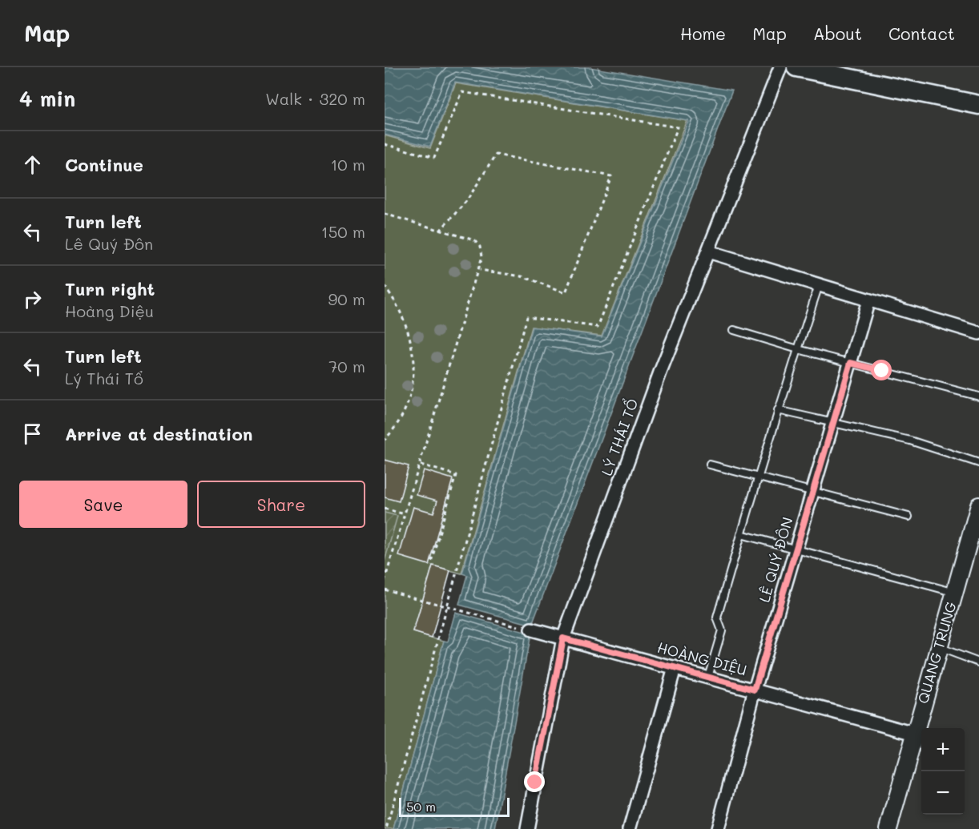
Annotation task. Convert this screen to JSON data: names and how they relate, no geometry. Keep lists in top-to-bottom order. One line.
{"streets":{"street":["LÝ THÁI TỔ","LÊ QUÝ ĐÔN","QUANG TRUNG","HOÀNG DIỆU"]},"crossings":[["LÝ THÁI TỔ","HOÀNG DIỆU"],["LÊ QUÝ ĐÔN","HOÀNG DIỆU"],["QUANG TRUNG","HOÀNG DIỆU"]],"scale_bar":"50 m","page":{"header":"Map","nav":["Home","Map","About","Contact"],"heading":["4 min","Walk · 320 m"],"list":[["Continue","10 m"],["Turn left","Lê Quý Đôn","150 m"],["Turn right","Hoàng Diệu","90 m"],["Turn left","Lý Thái Tổ","70 m"],"Arrive at destination"],"buttons":["Save","Share"],"map_buttons":["+","−"],"scale":"50 m"}}
